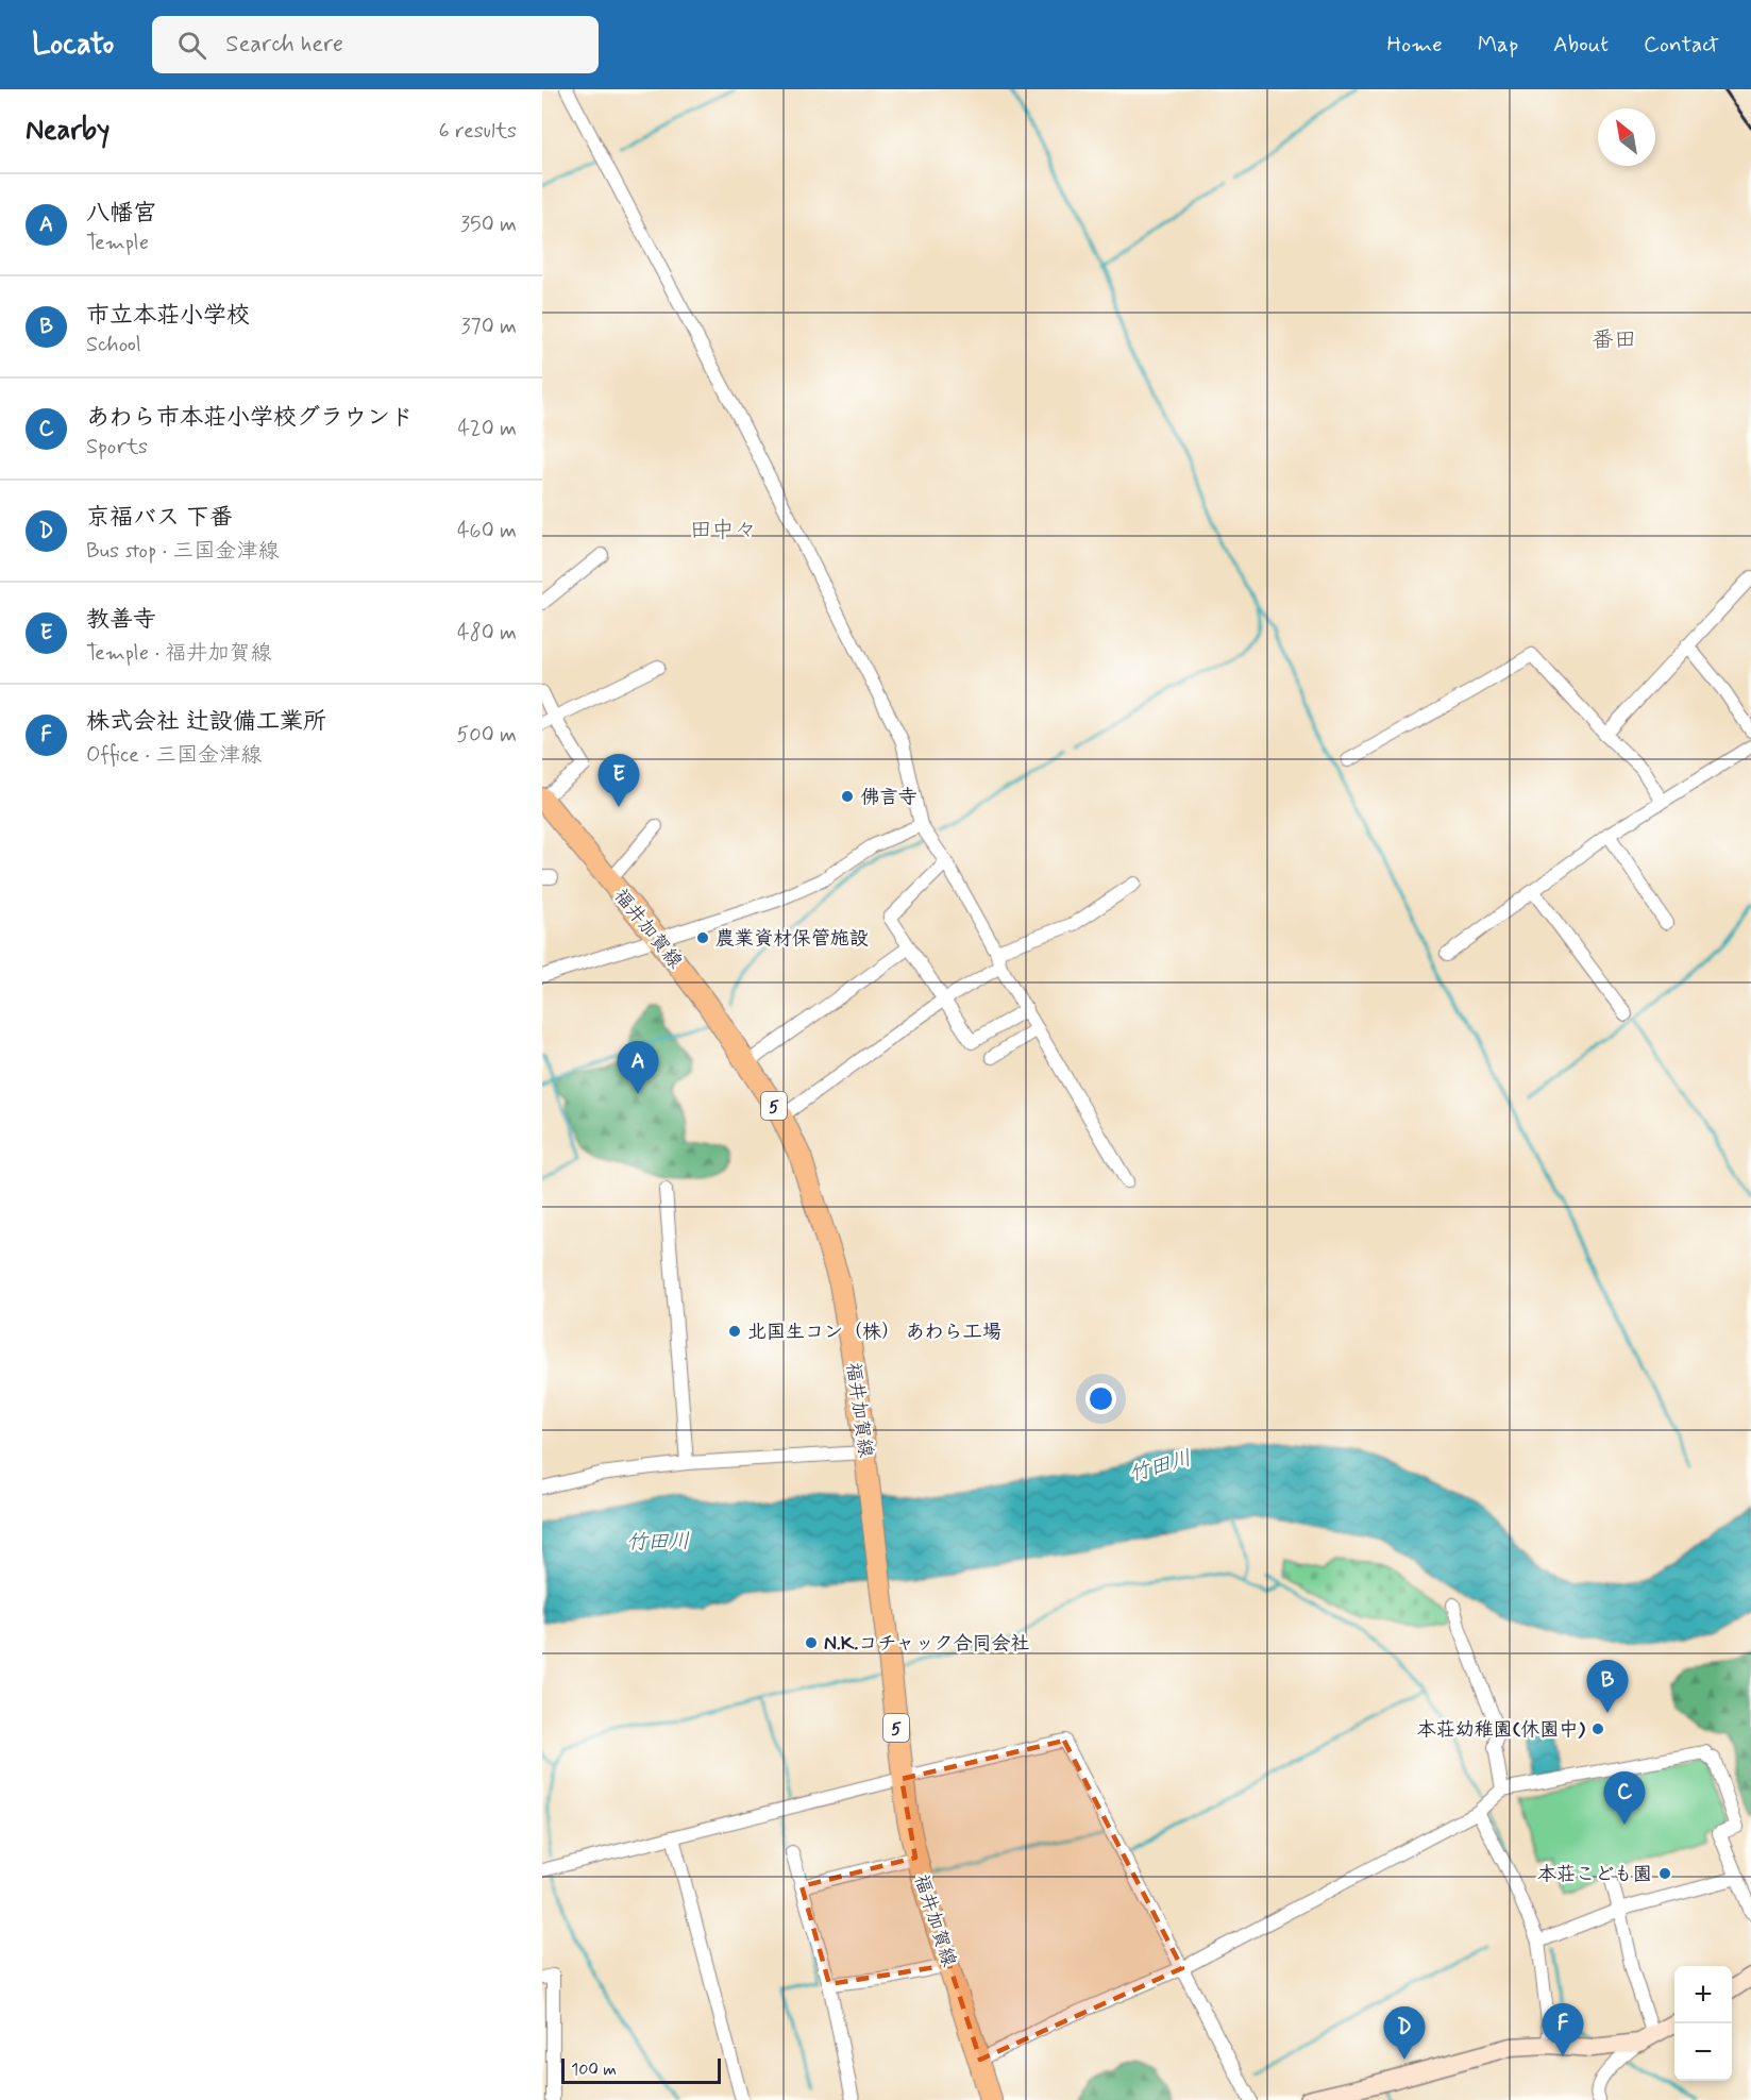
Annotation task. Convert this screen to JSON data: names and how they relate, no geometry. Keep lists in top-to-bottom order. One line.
{"streets":{"main road":["福井加賀線","5"]},"districts":["番田","田中々"],"water":["竹田川"],"places":["佛言寺","農業資材保管施設","北国生コン（株） あわら工場","N.K.コチャック合同会社","本荘幼稚園(休園中)","本荘こども園"],"scale_bar":"100 m","north":"top left","page":{"header":"Locato","search":"Search here","nav":["Home","Map","About","Contact"],"heading":["Nearby","6 results"],"list":[{"mark":"A","name":"八幡宮","note":"Temple","value":"350 m"},{"mark":"B","name":"市立本荘小学校","note":"School","value":"370 m"},{"mark":"C","name":"あわら市本荘小学校グラウンド","note":"Sports","value":"420 m"},{"mark":"D","name":"京福バス 下番","note":"Bus stop · 三国金津線","value":"460 m"},{"mark":"E","name":"教善寺","note":"Temple · 福井加賀線","value":"480 m"},{"mark":"F","name":"株式会社 辻設備工業所","note":"Office · 三国金津線","value":"500 m"}],"pins":["E","A","B","C","F","D"],"map_buttons":["+","−"],"scale":"100 m"}}
